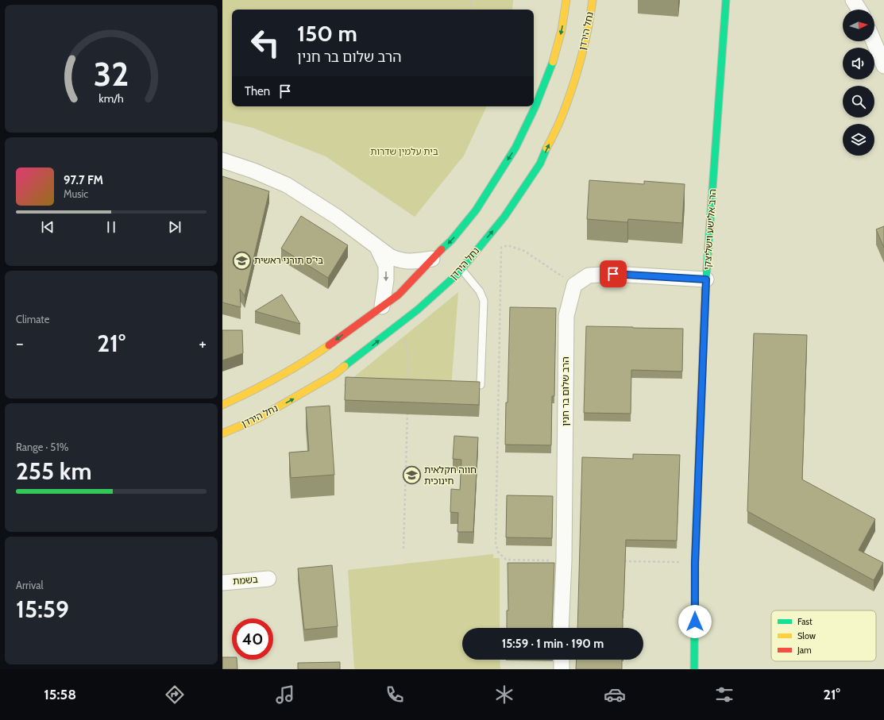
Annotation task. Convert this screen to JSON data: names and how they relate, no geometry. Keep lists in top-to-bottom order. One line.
{"streets":{"main road":["נחל הירדן","הרב אלישע וישליצקי"],"street":["הרב שלום בר חנין","בשמת"]},"parks":["בית עלמין שדרות"],"places":{"school or university":["בי\"ס תורני ראשית","חווה חקלאית חינוכית"]},"legend":["Fast","Slow","Jam"],"north":"right","page":{"turn":["150 m","הרב שלום בר חנין"],"then":"Then","song":["97.7 FM","Music"],"tile":["Climate",["Range · 51%","255 km"],["Arrival","15:59"]],"heat":["−","21°","+"],"limit":"40","trip":"15:59 · 1 min · 190 m","tabs":["15:58","21°"],"gauge":["32","km/h"]}}
